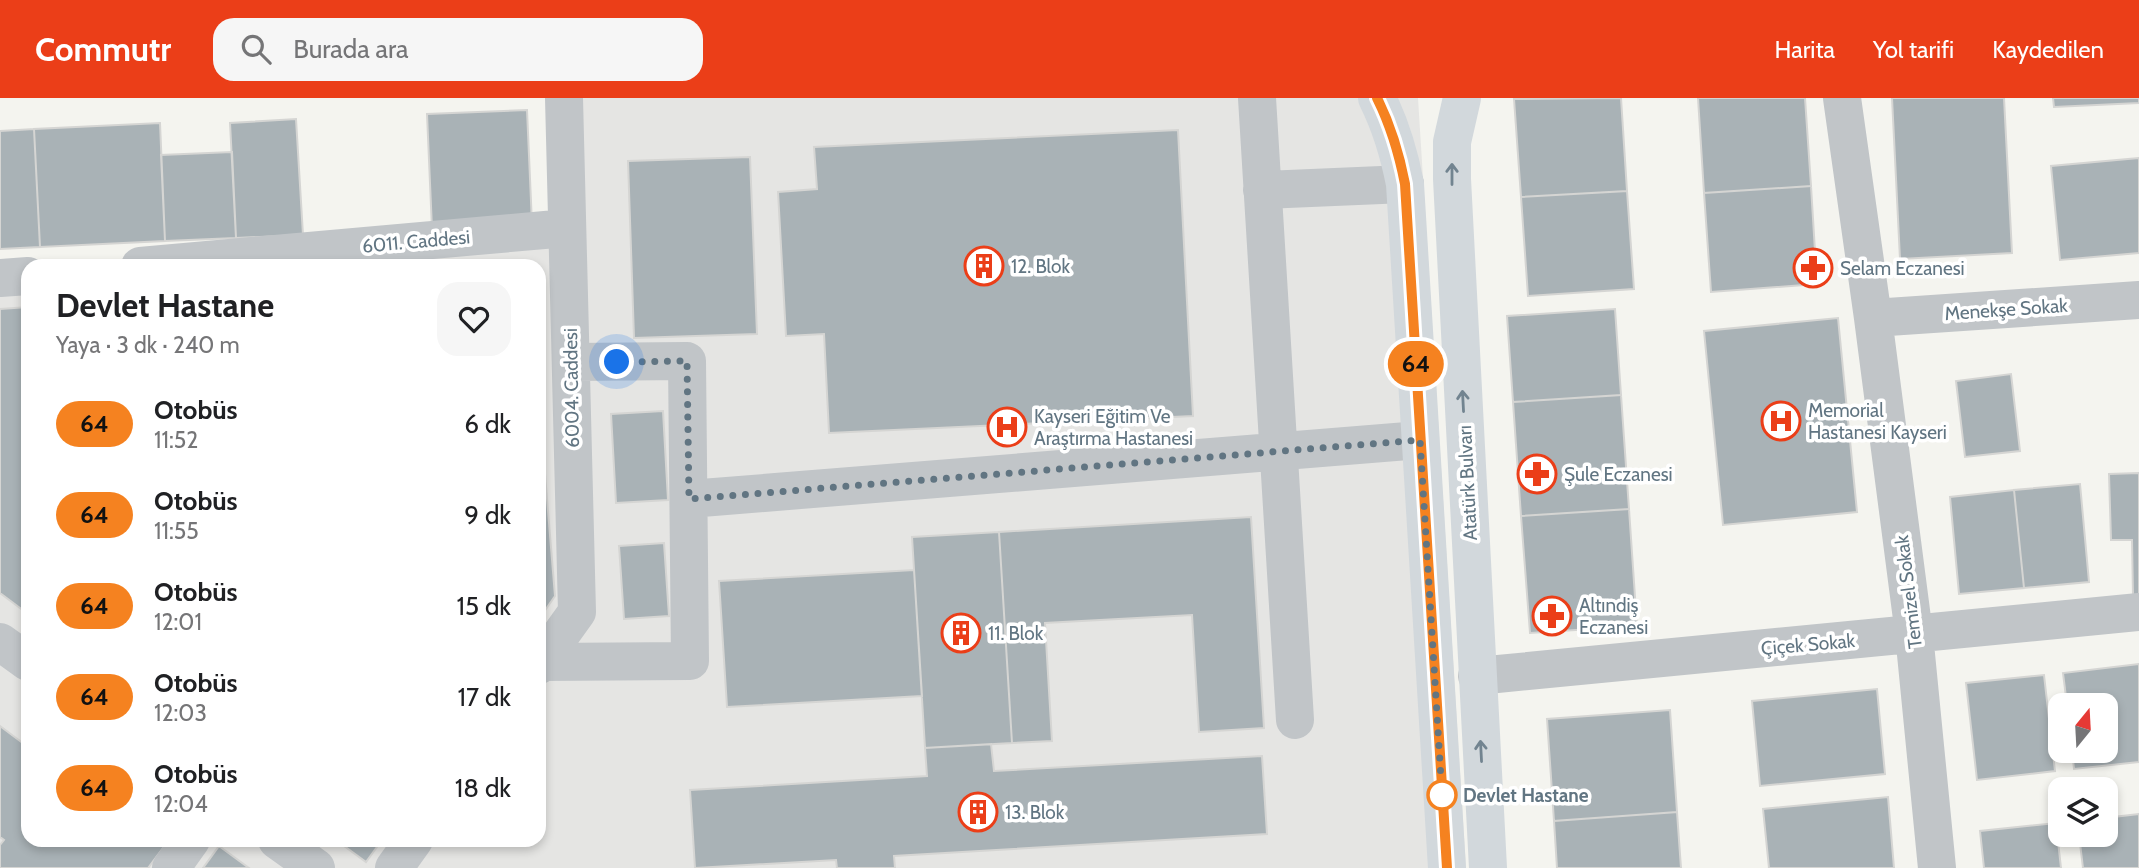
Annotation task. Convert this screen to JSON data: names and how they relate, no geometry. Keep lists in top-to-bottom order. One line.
{"streets":{"main road":["Atatürk Bulvarı"],"street":["6011. Caddesi","Menekşe Sokak","6004. Caddesi","Temizel Sokak","Çiçek Sokak"]},"crossings":[["6011. Caddesi","6004. Caddesi"],["Menekşe Sokak","Temizel Sokak"],["Atatürk Bulvarı","Çiçek Sokak"],["Temizel Sokak","Çiçek Sokak"]],"places":{"building":["12. Blok","11. Blok","13. Blok"],"pharmacy":["Selam Eczanesi","Şule Eczanesi","Altındiş Eczanesi"],"hospital":["Memorial Hastanesi Kayseri","Kayseri Eğitim Ve Araştırma Hastanesi"],"other":["Devlet Hastane"]},"lines":["bus line 64"],"north":"top","page":{"header":"Commutr","search":"Burada ara","nav":["Harita","Yol tarifi","Kaydedilen"],"on_map":"64","heading":["Devlet Hastane","Yaya · 3 dk · 240 m"],"list":[{"mark":"64","name":"Otobüs","note":"11:52","value":"6 dk"},{"mark":"64","name":"Otobüs","note":"11:55","value":"9 dk"},{"mark":"64","name":"Otobüs","note":"12:01","value":"15 dk"},{"mark":"64","name":"Otobüs","note":"12:03","value":"17 dk"},{"mark":"64","name":"Otobüs","note":"12:04","value":"18 dk"}]}}
